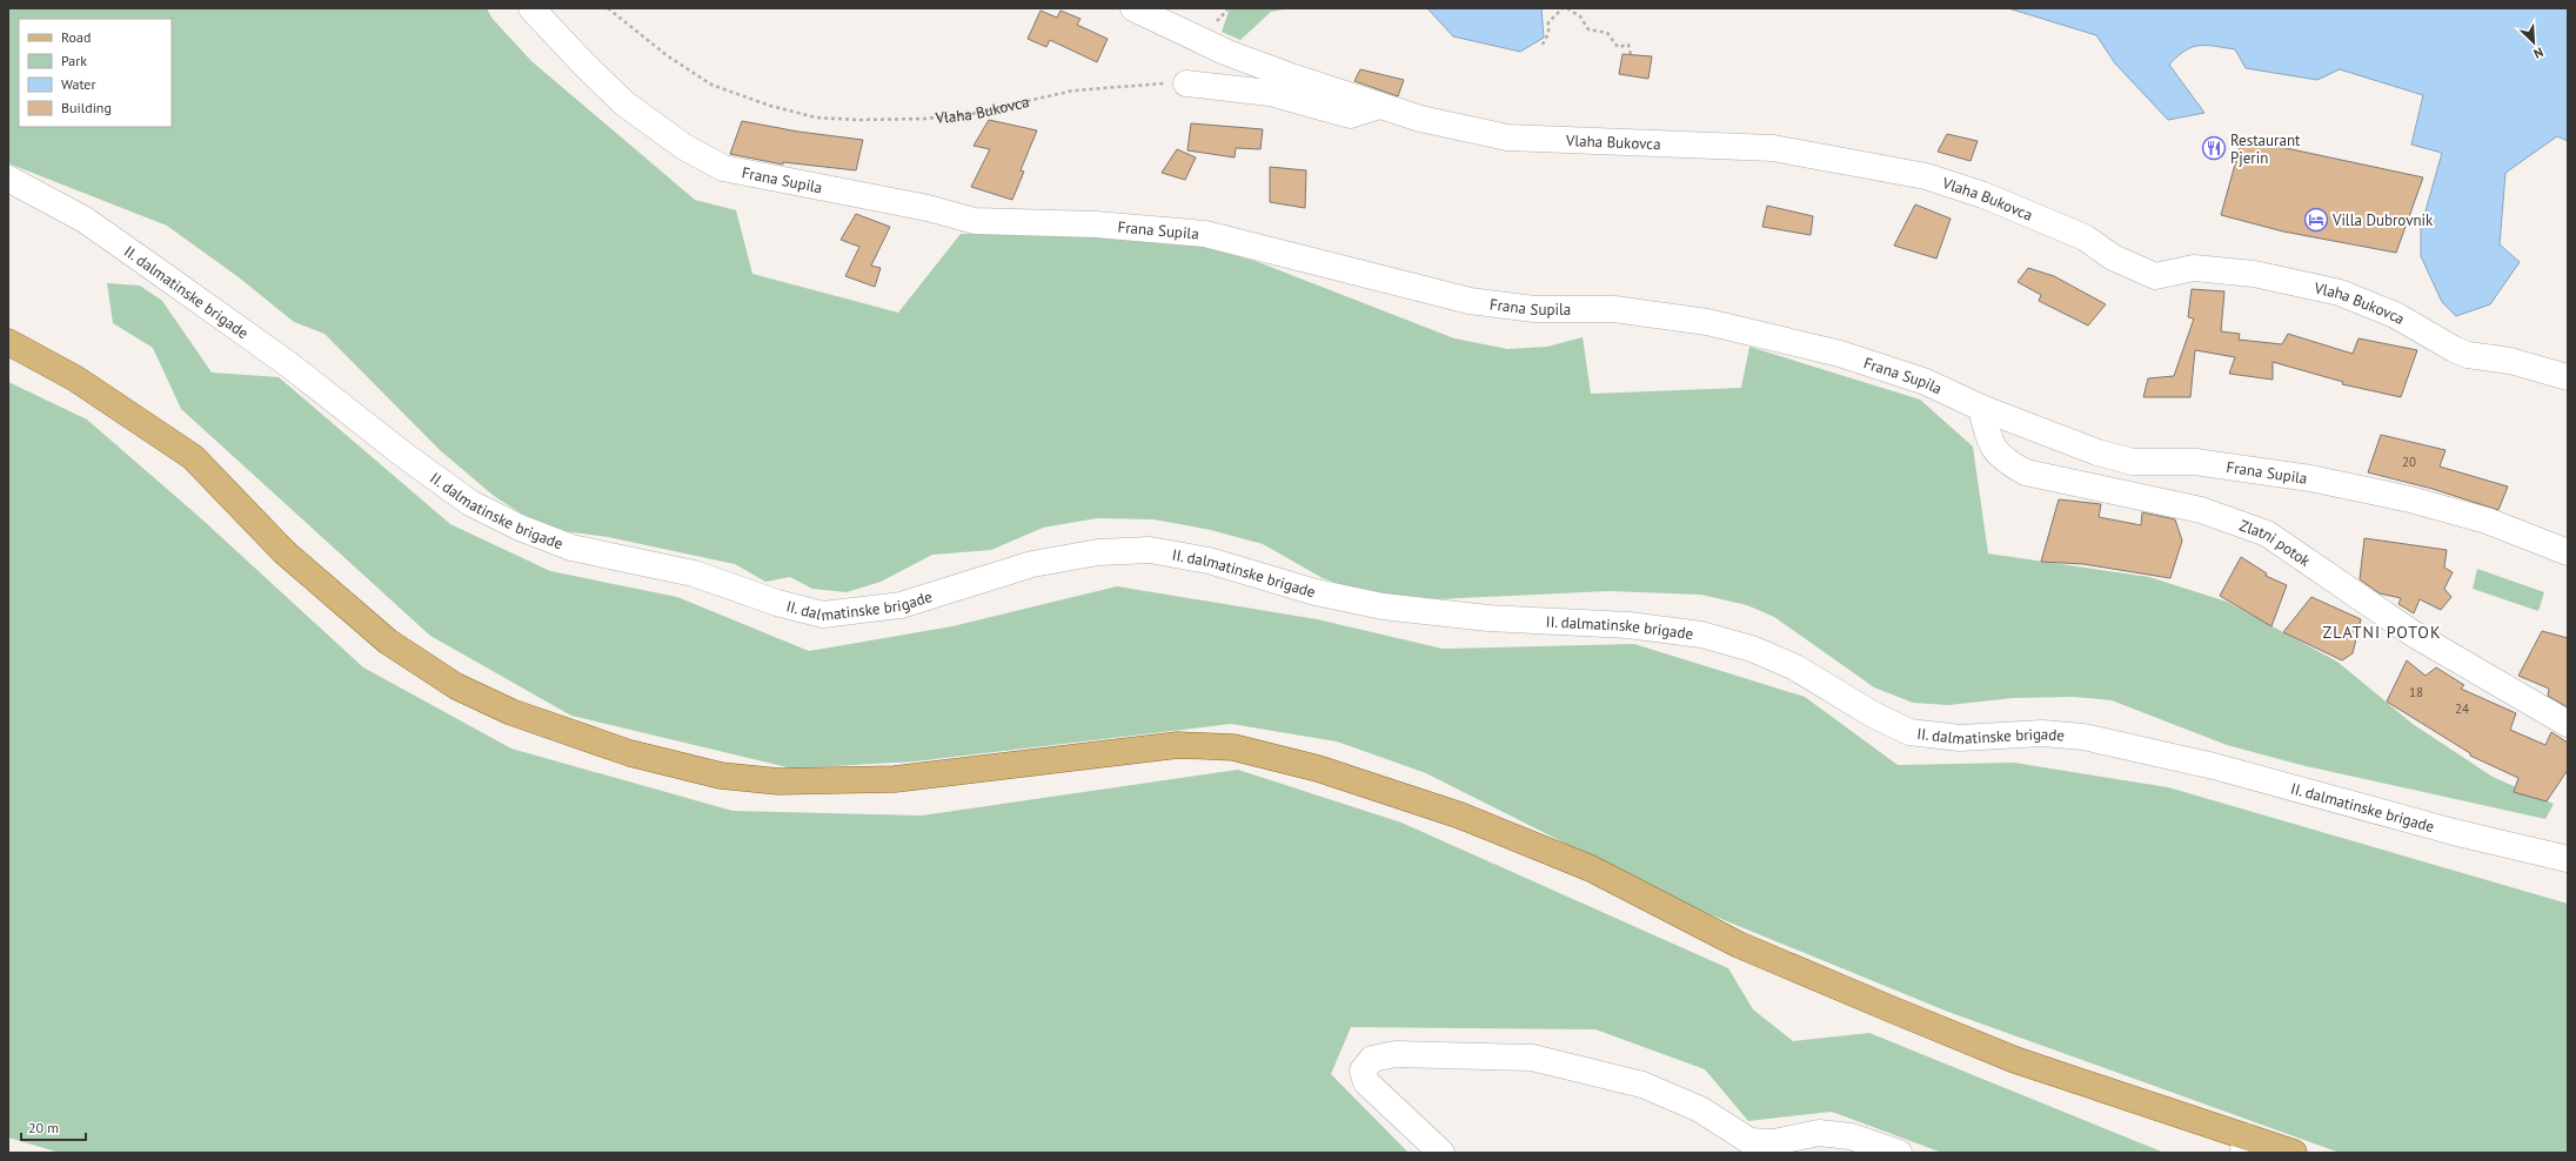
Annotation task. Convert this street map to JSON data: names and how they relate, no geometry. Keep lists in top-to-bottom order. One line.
{"streets":{"street":["Vlaha Bukovca","Frana Supila","II. dalmatinske brigade","Zlatni potok"]},"crossings":[["Frana Supila","Zlatni potok"]],"districts":["ZLATNI POTOK"],"places":{"restaurant":["Restaurant Pjerin"],"hotel":["Villa Dubrovnik"]},"house_numbers":["20","18","24"],"legend":["Road","Park","Water","Building"],"scale_bar":"20 m","north":"bottom right"}
